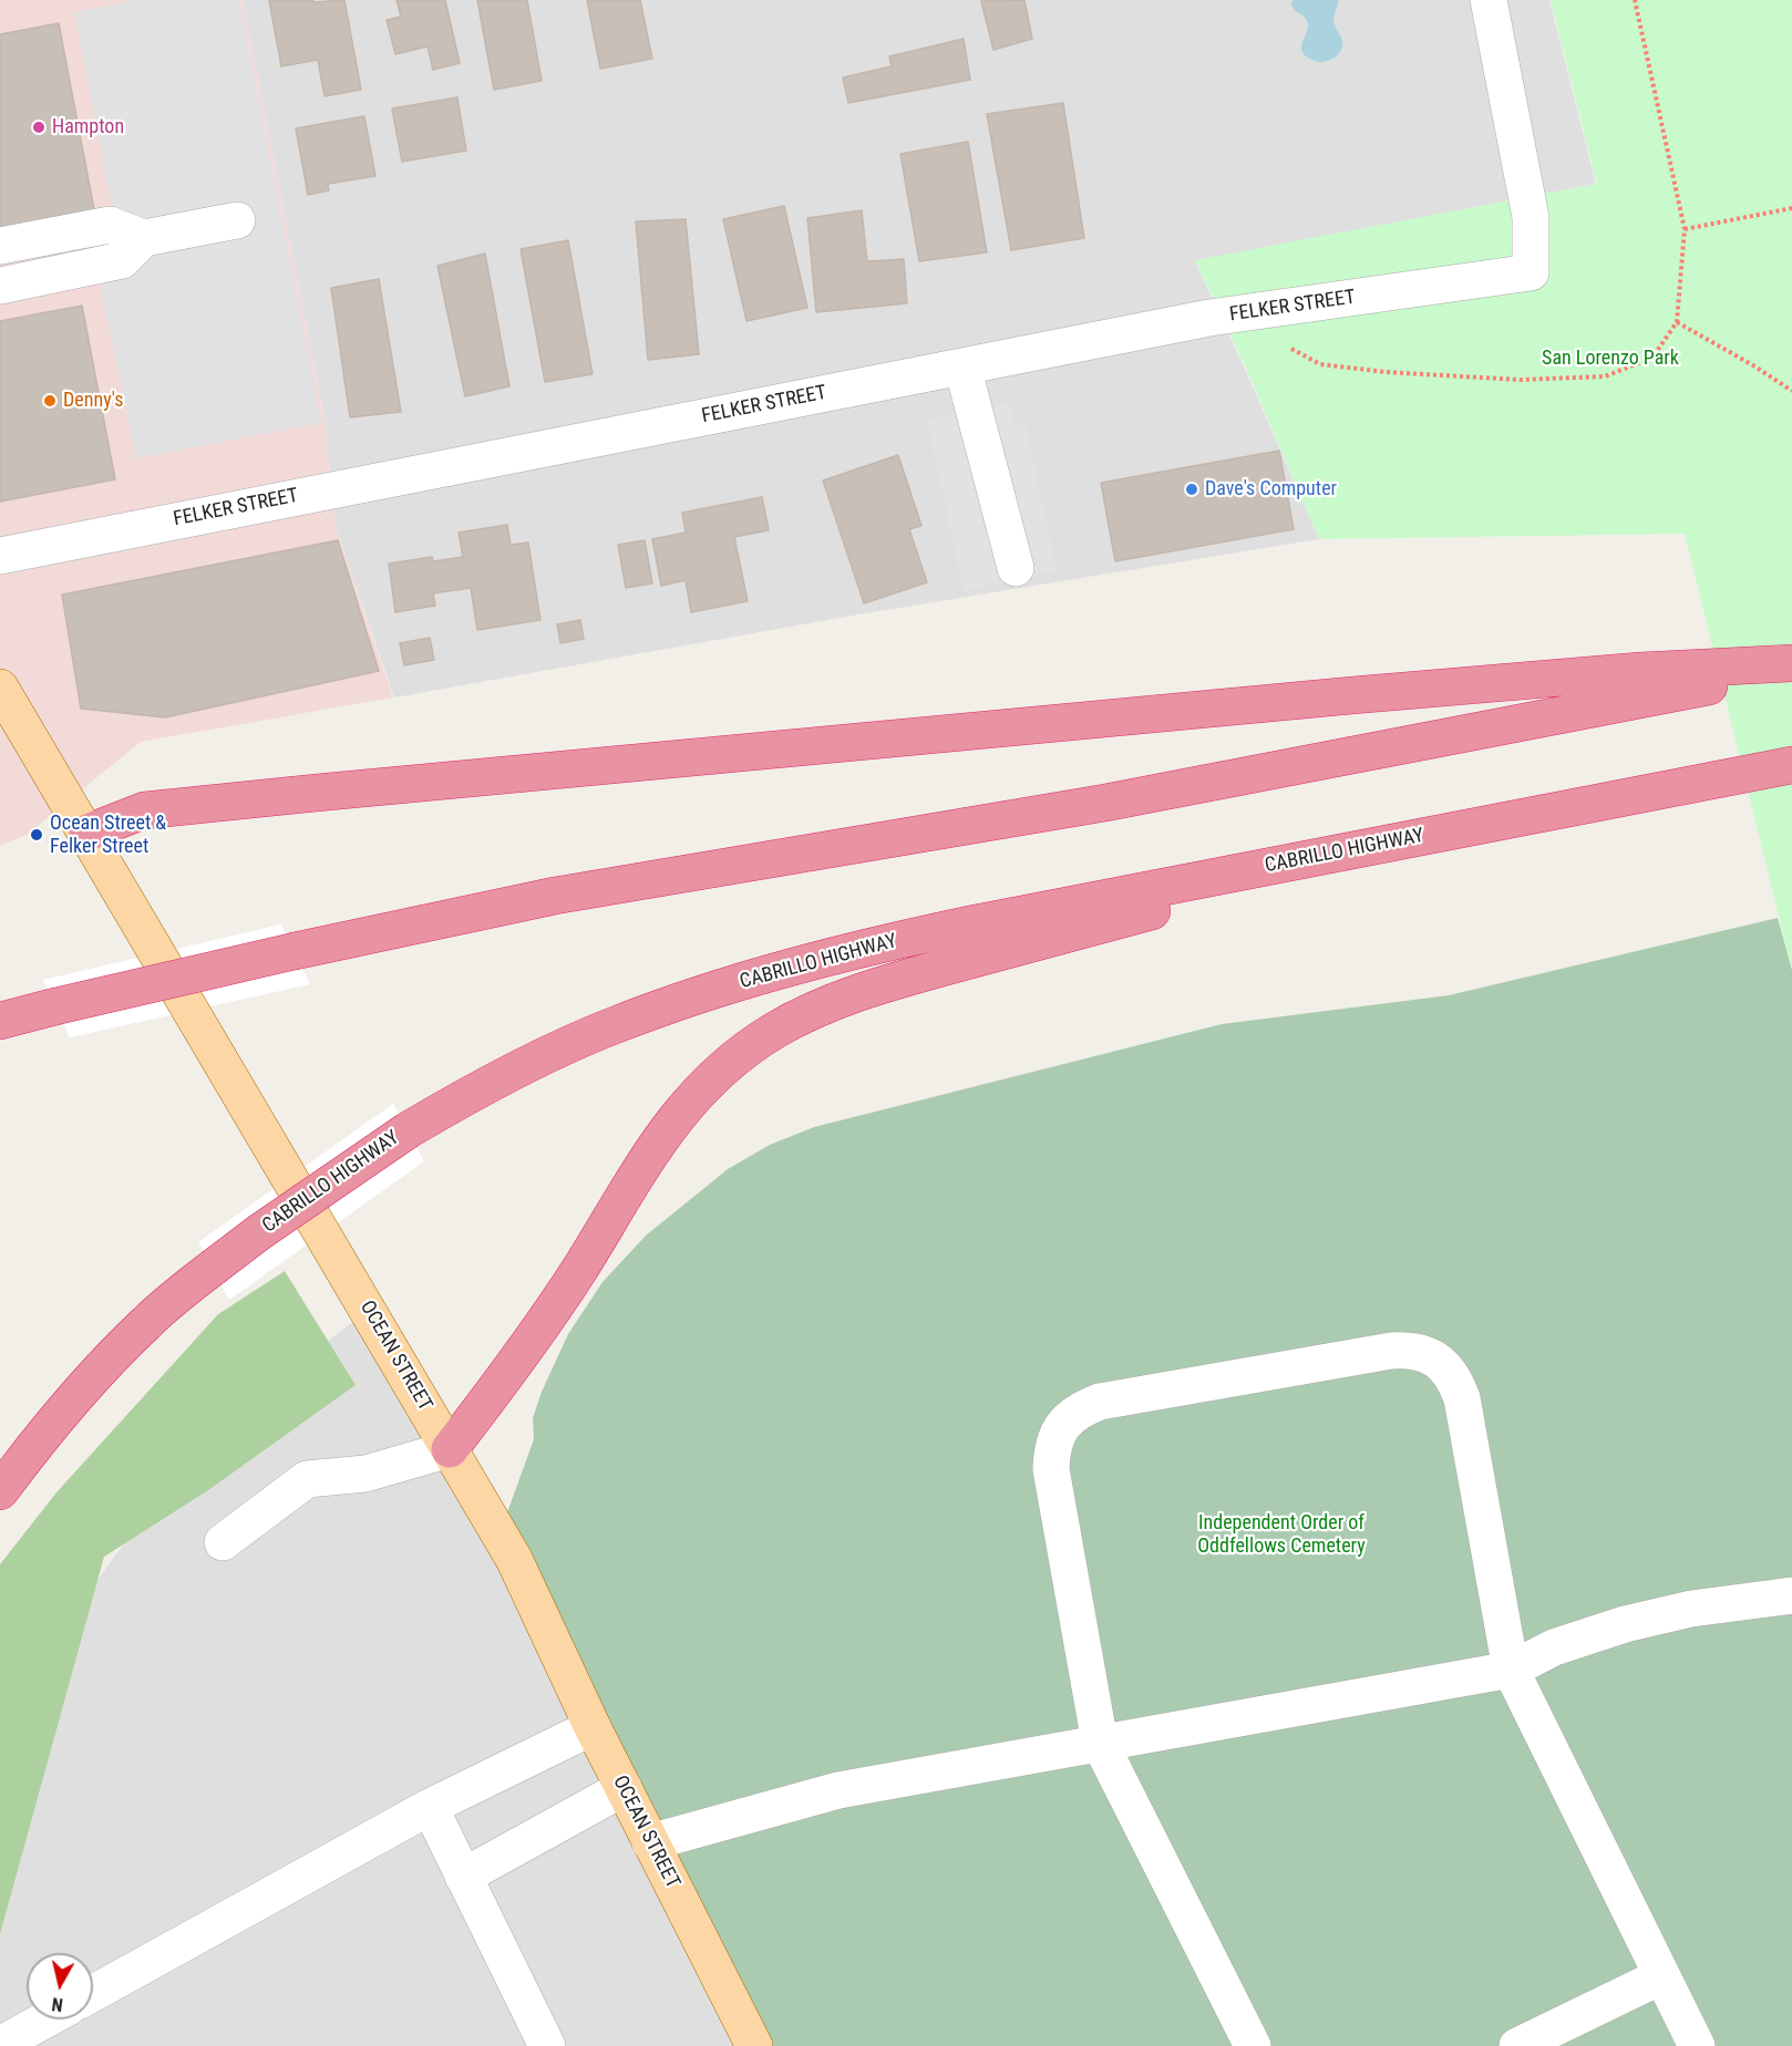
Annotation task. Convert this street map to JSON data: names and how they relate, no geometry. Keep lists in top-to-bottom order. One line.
{"streets":{"highway":["CABRILLO HIGHWAY"],"main road":["OCEAN STREET"],"street":["FELKER STREET"]},"parks":["San Lorenzo Park","Independent Order of Oddfellows Cemetery"],"places":["Hampton","Denny's","Dave's Computer","Ocean Street & Felker Street"],"north":"bottom"}
